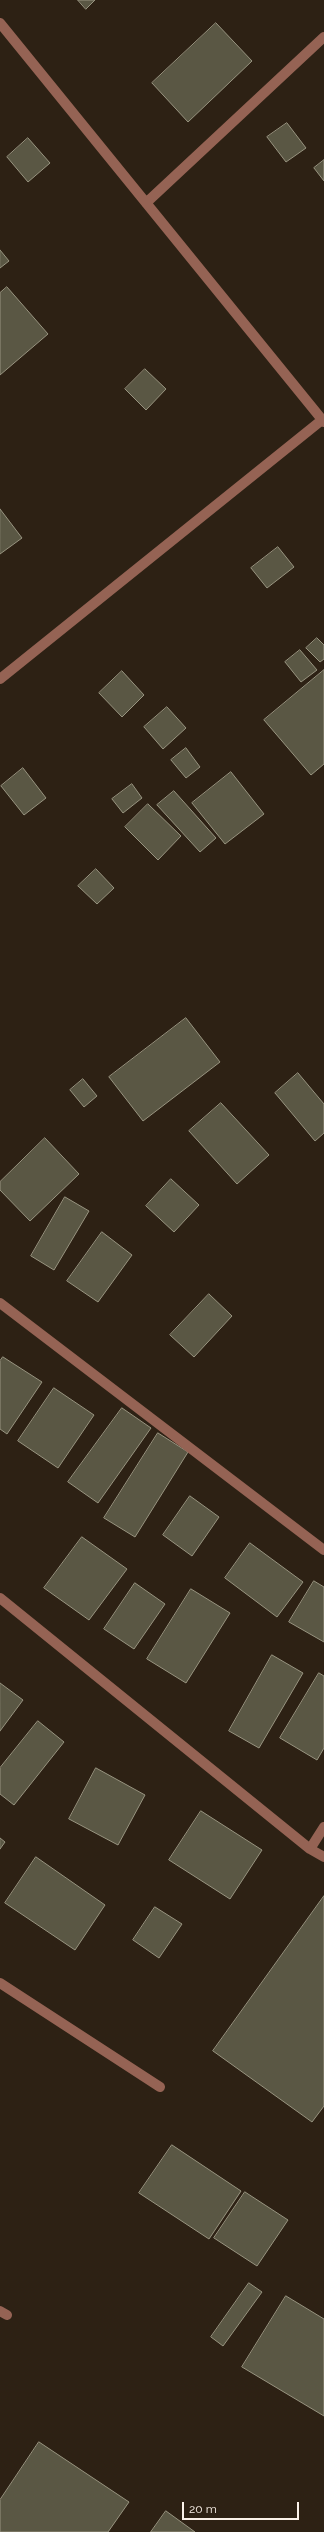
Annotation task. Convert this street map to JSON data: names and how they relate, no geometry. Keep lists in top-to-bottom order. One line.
{"scale_bar":"20 m"}
